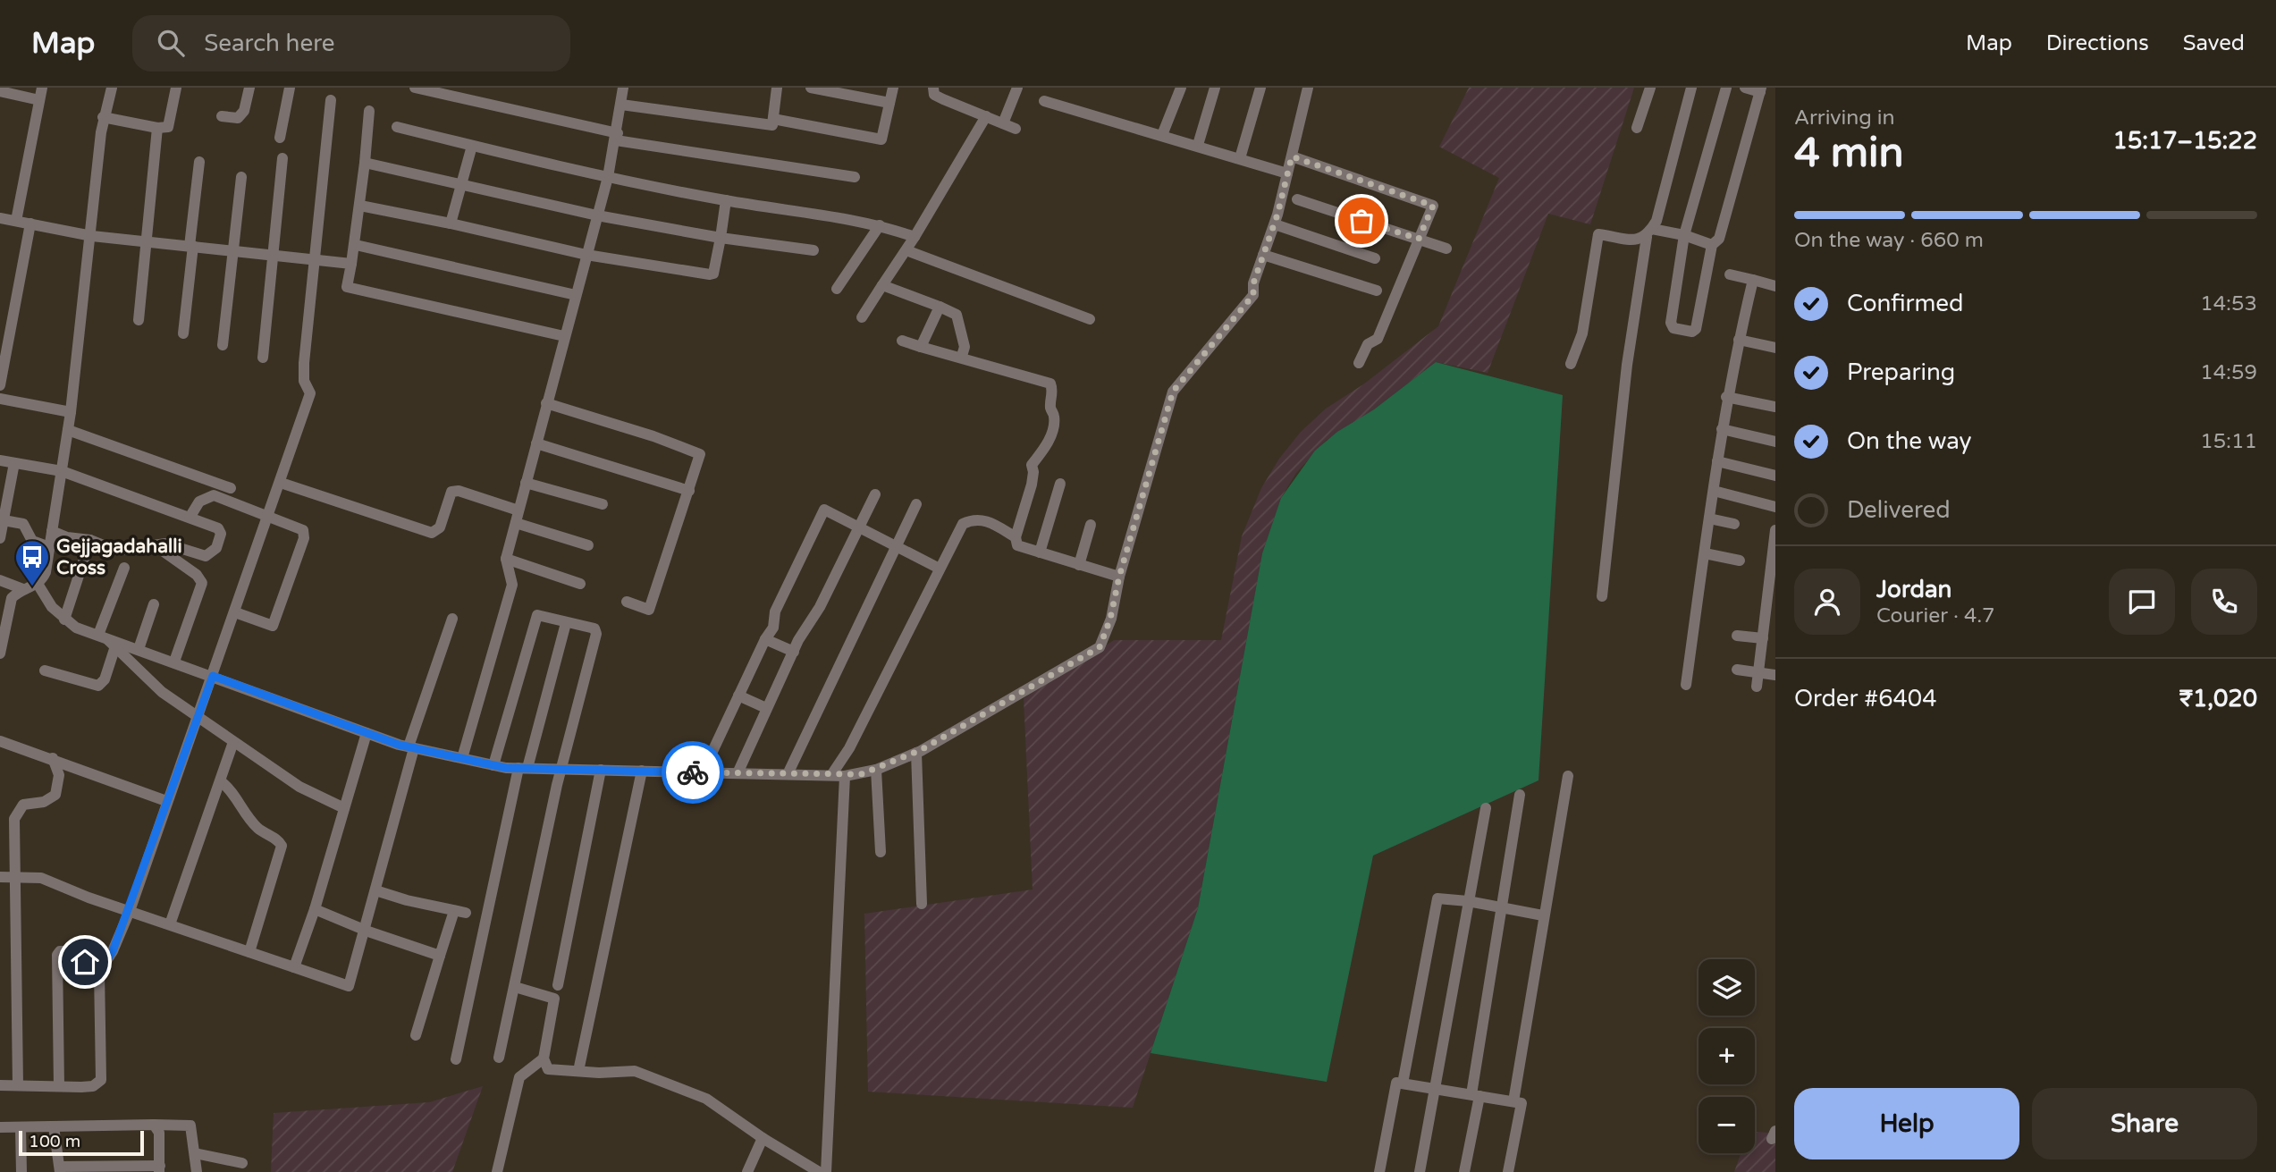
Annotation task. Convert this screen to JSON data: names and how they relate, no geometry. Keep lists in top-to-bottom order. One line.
{"places":{"bus stop":["Gejjagadahalli Cross"]},"scale_bar":"100 m","page":{"header":"Map","search":"Search here","nav":["Map","Directions","Saved"],"heading":["4 min","Arriving in","15:17–15:22"],"panel":["Jordan","Courier · 4.7","Order #6404","₹1,020"],"bar":"On the way · 660 m","list":[["Confirmed","14:53"],["Preparing","14:59"],["On the way","15:11"],"Delivered"],"map_buttons":["+","−"],"buttons":["Help","Share"],"scale":"100 m"}}
